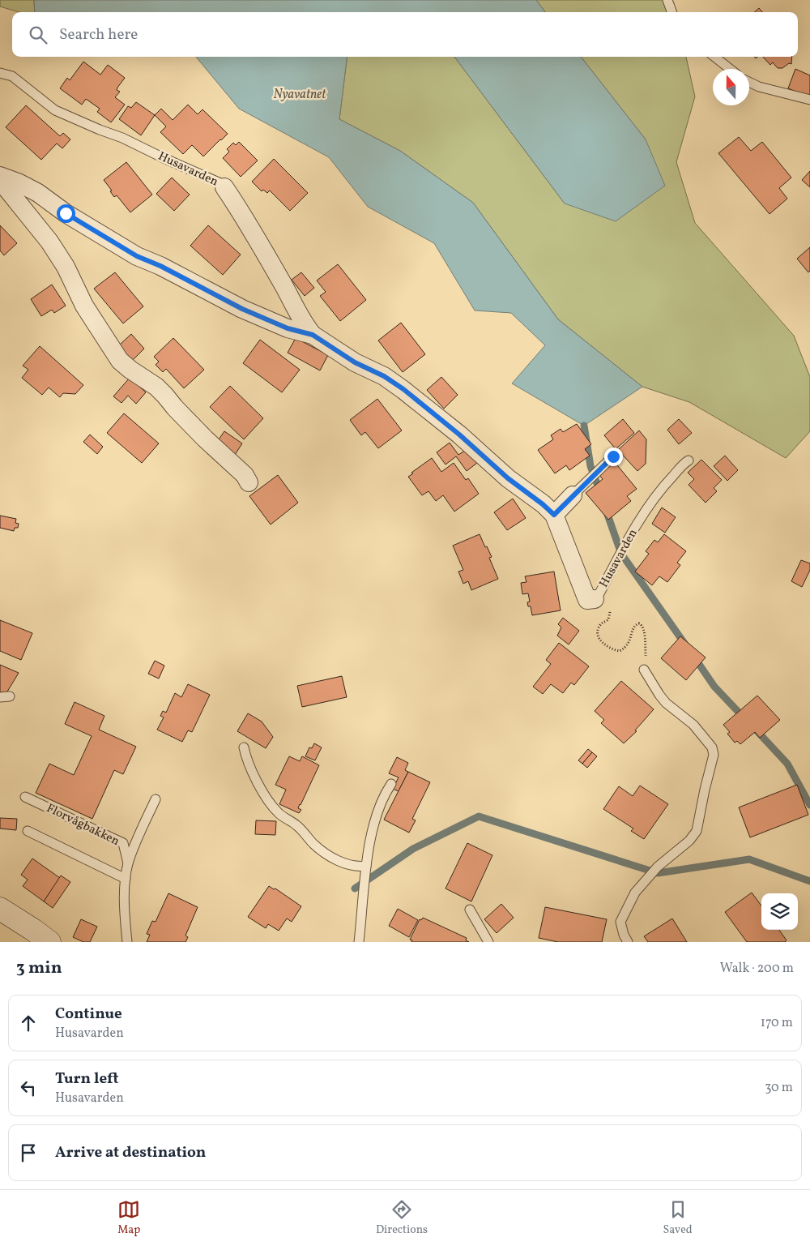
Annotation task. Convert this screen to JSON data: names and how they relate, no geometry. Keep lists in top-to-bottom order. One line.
{"streets":{"street":["Husavarden"],"lane":["Florvågbakken"]},"water":["Nyavatnet"],"north":"top","page":{"search":"Search here","heading":["3 min","Walk · 200 m"],"list":[["Continue","Husavarden","170 m"],["Turn left","Husavarden","30 m"],"Arrive at destination"],"nav":["Map","Directions","Saved"]}}
